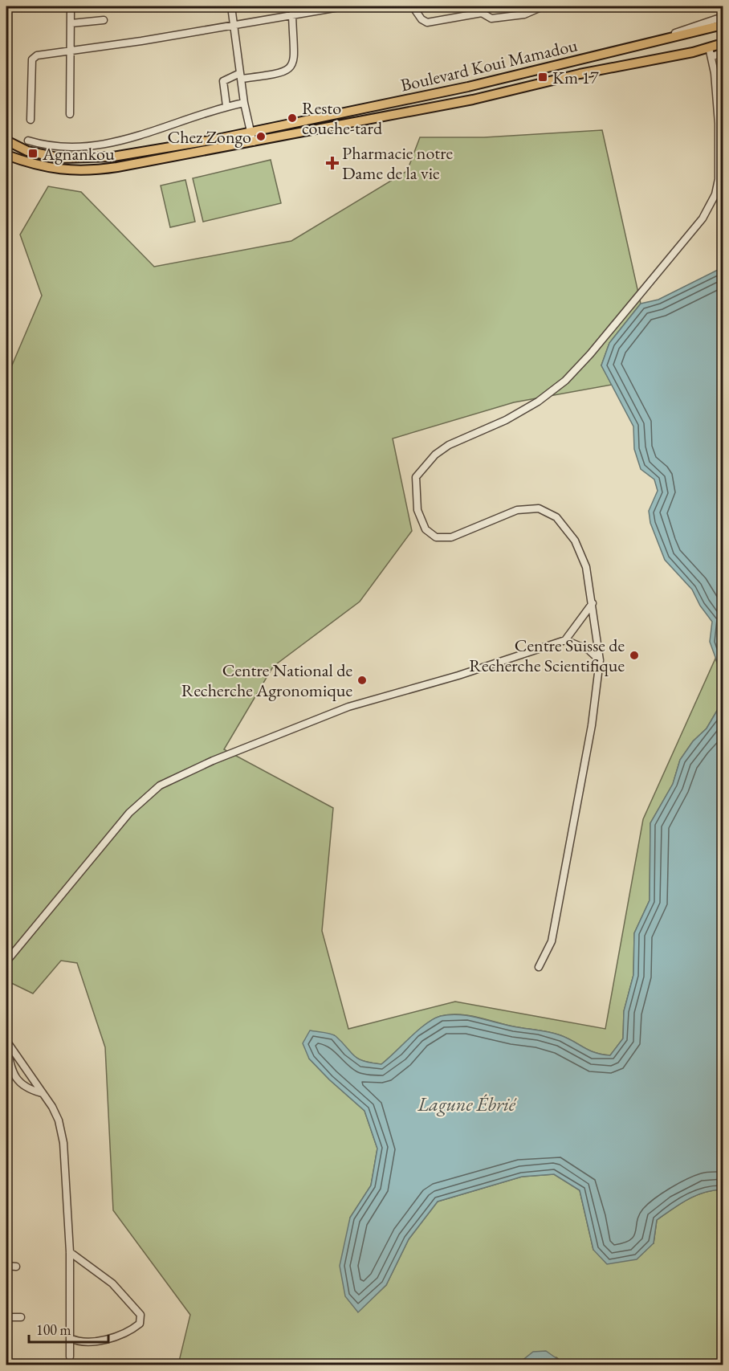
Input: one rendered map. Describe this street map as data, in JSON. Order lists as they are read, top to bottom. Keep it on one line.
{"streets":{"main road":["Boulevard Koui Mamadou"]},"water":["Lagune Ébrié"],"places":{"transit":["Km 17","Agnankou"],"other":["Resto couche-tard","Chez Zongo","Centre Suisse de Recherche Scientifique","Centre National de Recherche Agronomique"],"health":["Pharmacie notre Dame de la vie"]},"scale_bar":"100 m"}
